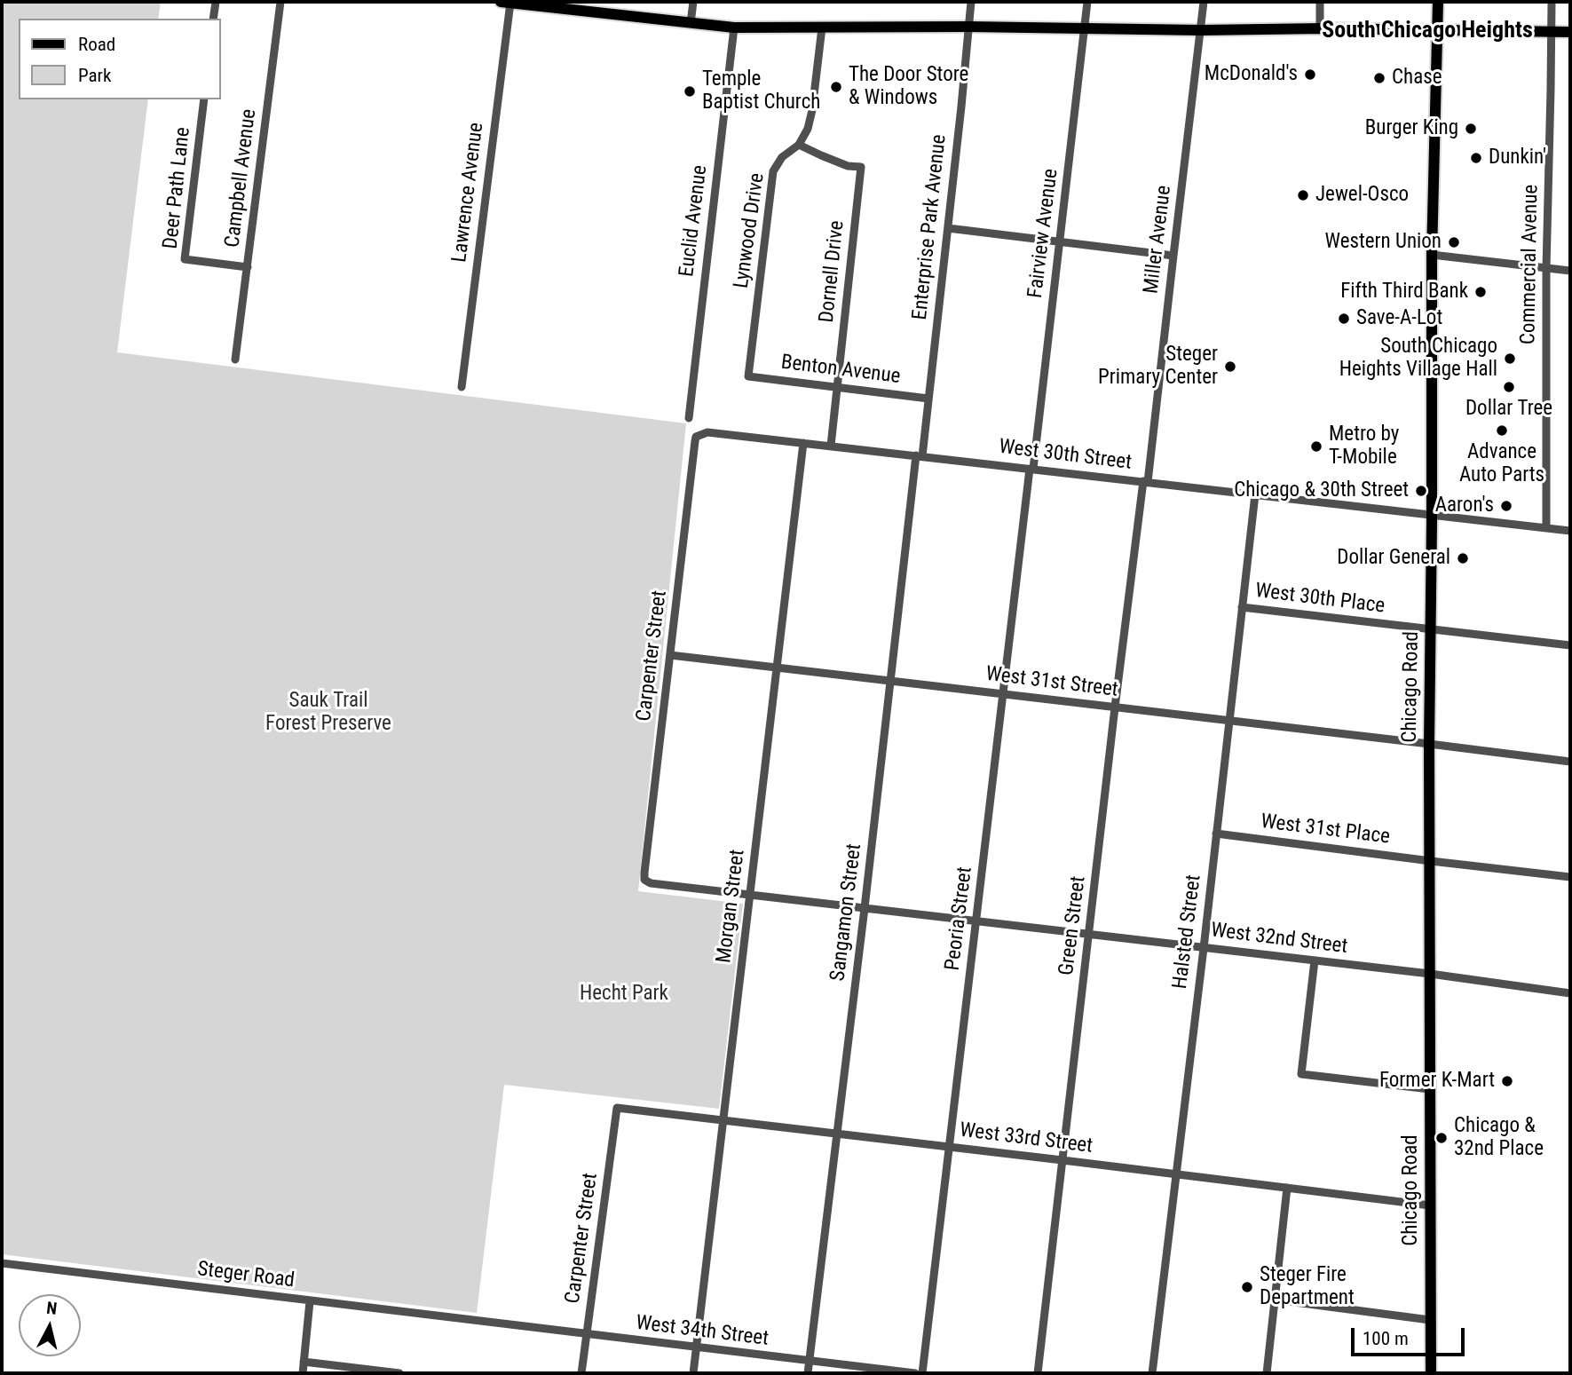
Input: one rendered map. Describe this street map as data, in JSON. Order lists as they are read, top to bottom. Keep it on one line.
{"streets":{"main road":["Chicago Road"],"street":["Campbell Avenue","Deer Path Lane","Lawrence Avenue","Euclid Avenue","Enterprise Park Avenue","Lynwood Drive","Fairview Avenue","Miller Avenue","Commercial Avenue","Dornell Drive","Benton Avenue","West 30th Street","West 30th Place","Carpenter Street","West 31st Street","West 31st Place","Morgan Street","Sangamon Street","Peoria Street","Green Street","Halsted Street","West 32nd Street","West 33rd Street","Steger Road","West 34th Street"]},"crossings":[["Campbell Avenue","Deer Path Lane"],["Enterprise Park Avenue","Benton Avenue"],["Enterprise Park Avenue","West 30th Street"],["Enterprise Park Avenue","Sangamon Street"],["Lynwood Drive","Dornell Drive"],["Lynwood Drive","Benton Avenue"],["Fairview Avenue","West 30th Street"],["Fairview Avenue","Peoria Street"],["Miller Avenue","West 30th Street"],["Miller Avenue","Green Street"],["Commercial Avenue","West 30th Street"],["Dornell Drive","Benton Avenue"],["Dornell Drive","West 30th Street"],["West 30th Street","Carpenter Street"],["West 30th Street","Chicago Road"],["West 30th Street","Morgan Street"],["West 30th Street","Sangamon Street"],["West 30th Street","Peoria Street"],["West 30th Street","Green Street"],["West 30th Street","Halsted Street"],["West 30th Place","Chicago Road"],["West 30th Place","Halsted Street"],["Carpenter Street","West 31st Street"],["Carpenter Street","West 32nd Street"],["Carpenter Street","West 33rd Street"],["Carpenter Street","West 34th Street"],["West 31st Street","Chicago Road"],["West 31st Street","Morgan Street"],["West 31st Street","Sangamon Street"],["West 31st Street","Peoria Street"],["West 31st Street","Green Street"],["West 31st Street","Halsted Street"],["Chicago Road","West 31st Place"],["Chicago Road","West 32nd Street"],["Chicago Road","West 33rd Street"],["West 31st Place","Halsted Street"],["Morgan Street","West 32nd Street"],["Morgan Street","West 33rd Street"],["Morgan Street","West 34th Street"],["Sangamon Street","West 32nd Street"],["Sangamon Street","West 33rd Street"],["Sangamon Street","West 34th Street"],["Peoria Street","West 32nd Street"],["Peoria Street","West 33rd Street"],["Green Street","West 32nd Street"],["Green Street","West 33rd Street"],["Halsted Street","West 32nd Street"],["Halsted Street","West 33rd Street"],["Steger Road","West 34th Street"]],"districts":["South Chicago Heights"],"parks":["Sauk Trail Forest Preserve","Hecht Park"],"places":["McDonald's","Chase","The Door Store & Windows","Temple Baptist Church","Burger King","Dunkin'","Jewel-Osco","Western Union","Fifth Third Bank","Save-A-Lot","South Chicago Heights Village Hall","Steger Primary Center","Dollar Tree","Advance Auto Parts","Metro by T-Mobile","Chicago & 30th Street","Aaron's","Dollar General","Former K-Mart","Chicago & 32nd Place","Steger Fire Department"],"legend":["Road","Park"],"scale_bar":"100 m","north":"top"}
